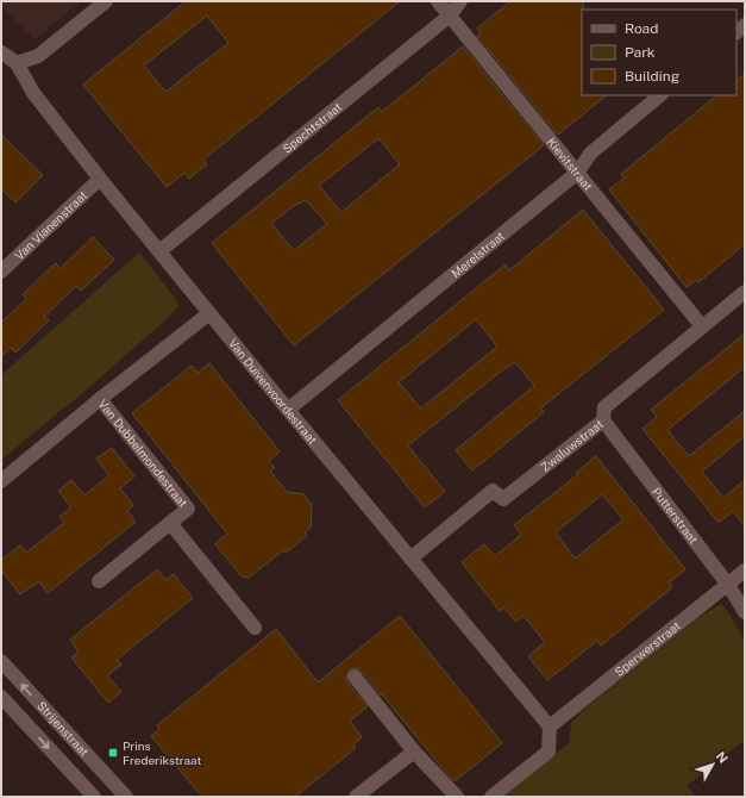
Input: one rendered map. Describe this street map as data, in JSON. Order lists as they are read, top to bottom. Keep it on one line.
{"streets":{"street":["Spechtstraat","Kievitstraat","Van Vianenstraat","Merelstraat","Van Duivenvoordestraat","Zwaluwstraat","Van Dubbelmondestraat","Putterstraat","Sperwerstraat","Strijenstraat"]},"crossings":[["Spechtstraat","Kievitstraat"],["Spechtstraat","Van Duivenvoordestraat"],["Kievitstraat","Merelstraat"],["Kievitstraat","Zwaluwstraat"],["Van Vianenstraat","Van Duivenvoordestraat"],["Merelstraat","Van Duivenvoordestraat"],["Van Duivenvoordestraat","Zwaluwstraat"],["Van Duivenvoordestraat","Van Dubbelmondestraat"],["Van Duivenvoordestraat","Sperwerstraat"],["Zwaluwstraat","Putterstraat"],["Putterstraat","Sperwerstraat"]],"places":{"transit":["Prins Frederikstraat"]},"legend":["Road","Park","Building"],"north":"top right"}
